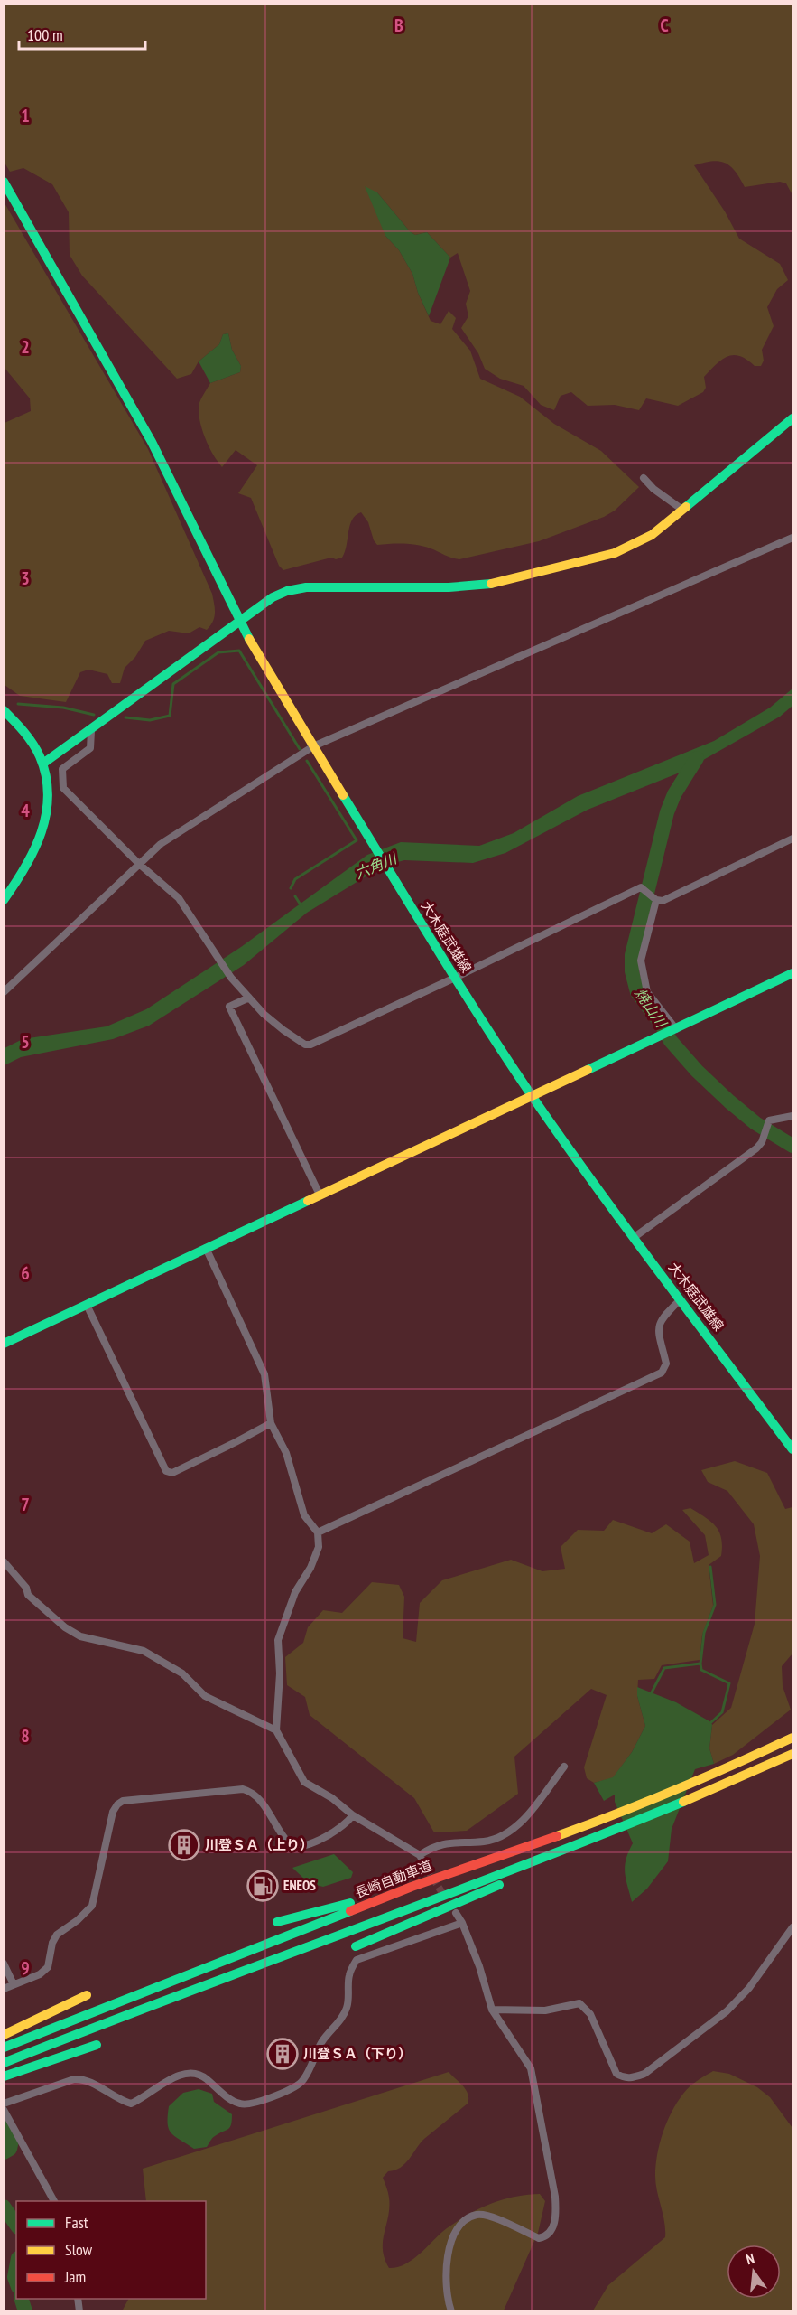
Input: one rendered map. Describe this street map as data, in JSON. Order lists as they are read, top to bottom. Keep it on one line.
{"streets":{"main road":["大木庭武雄線","長崎自動車道"]},"water":["六角川","焼山川"],"places":{"building":["川登ＳＡ（上り）","川登ＳＡ（下り）"],"fuel station":["ENEOS"]},"legend":["Fast","Slow","Jam"],"scale_bar":"100 m","north":"top","grid":{"columns":["B","C"],"rows":["1","2","3","4","5","6","7","8","9"]}}
